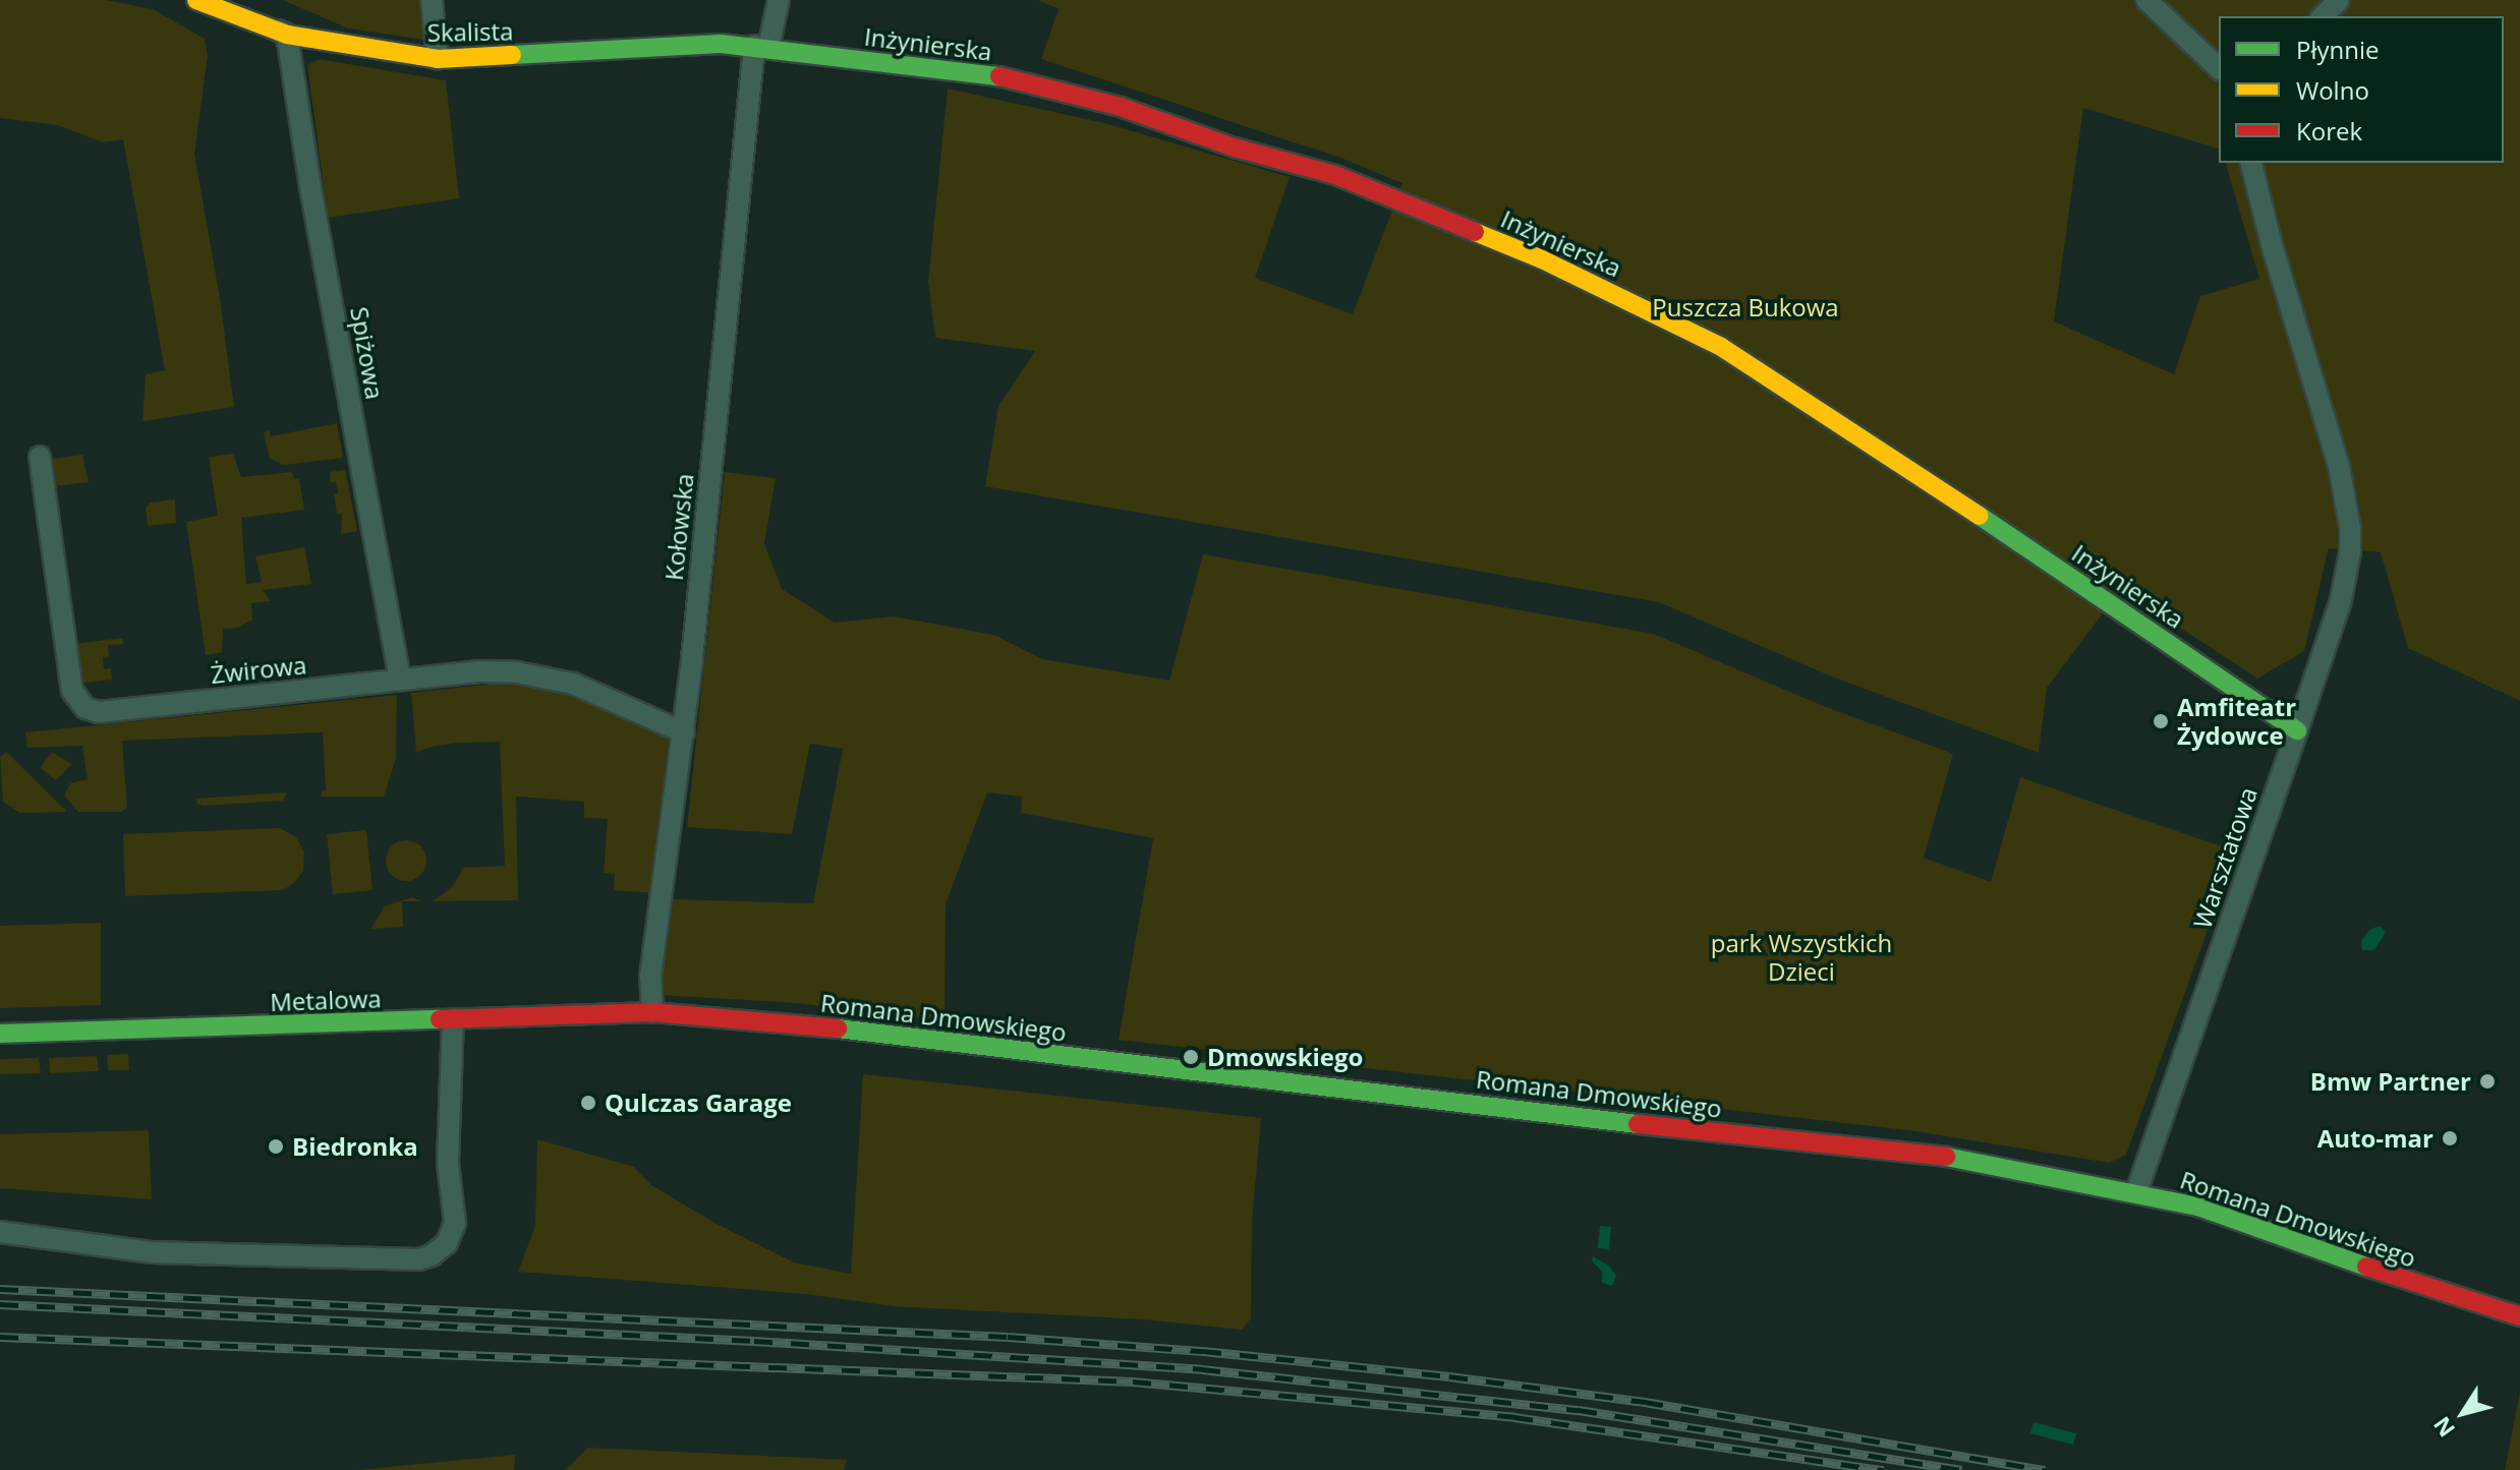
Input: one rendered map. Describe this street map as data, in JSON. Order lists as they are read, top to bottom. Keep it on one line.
{"streets":{"main road":["Skalista","Inżynierska","Metalowa","Romana Dmowskiego"],"street":["Spiżowa","Kołowska","Żwirowa","Warsztatowa"]},"crossings":[["Skalista","Inżynierska"],["Skalista","Spiżowa"],["Skalista","Kołowska"],["Inżynierska","Kołowska"],["Inżynierska","Warsztatowa"],["Spiżowa","Żwirowa"],["Kołowska","Żwirowa"],["Kołowska","Metalowa"],["Kołowska","Romana Dmowskiego"],["Warsztatowa","Romana Dmowskiego"],["Metalowa","Romana Dmowskiego"]],"parks":["Puszcza Bukowa","park Wszystkich Dzieci"],"places":["Amfiteatr Żydowce","Dmowskiego","Bmw Partner","Qulczas Garage","Auto-mar","Biedronka"],"legend":["Płynnie","Wolno","Korek"],"north":"bottom left"}
